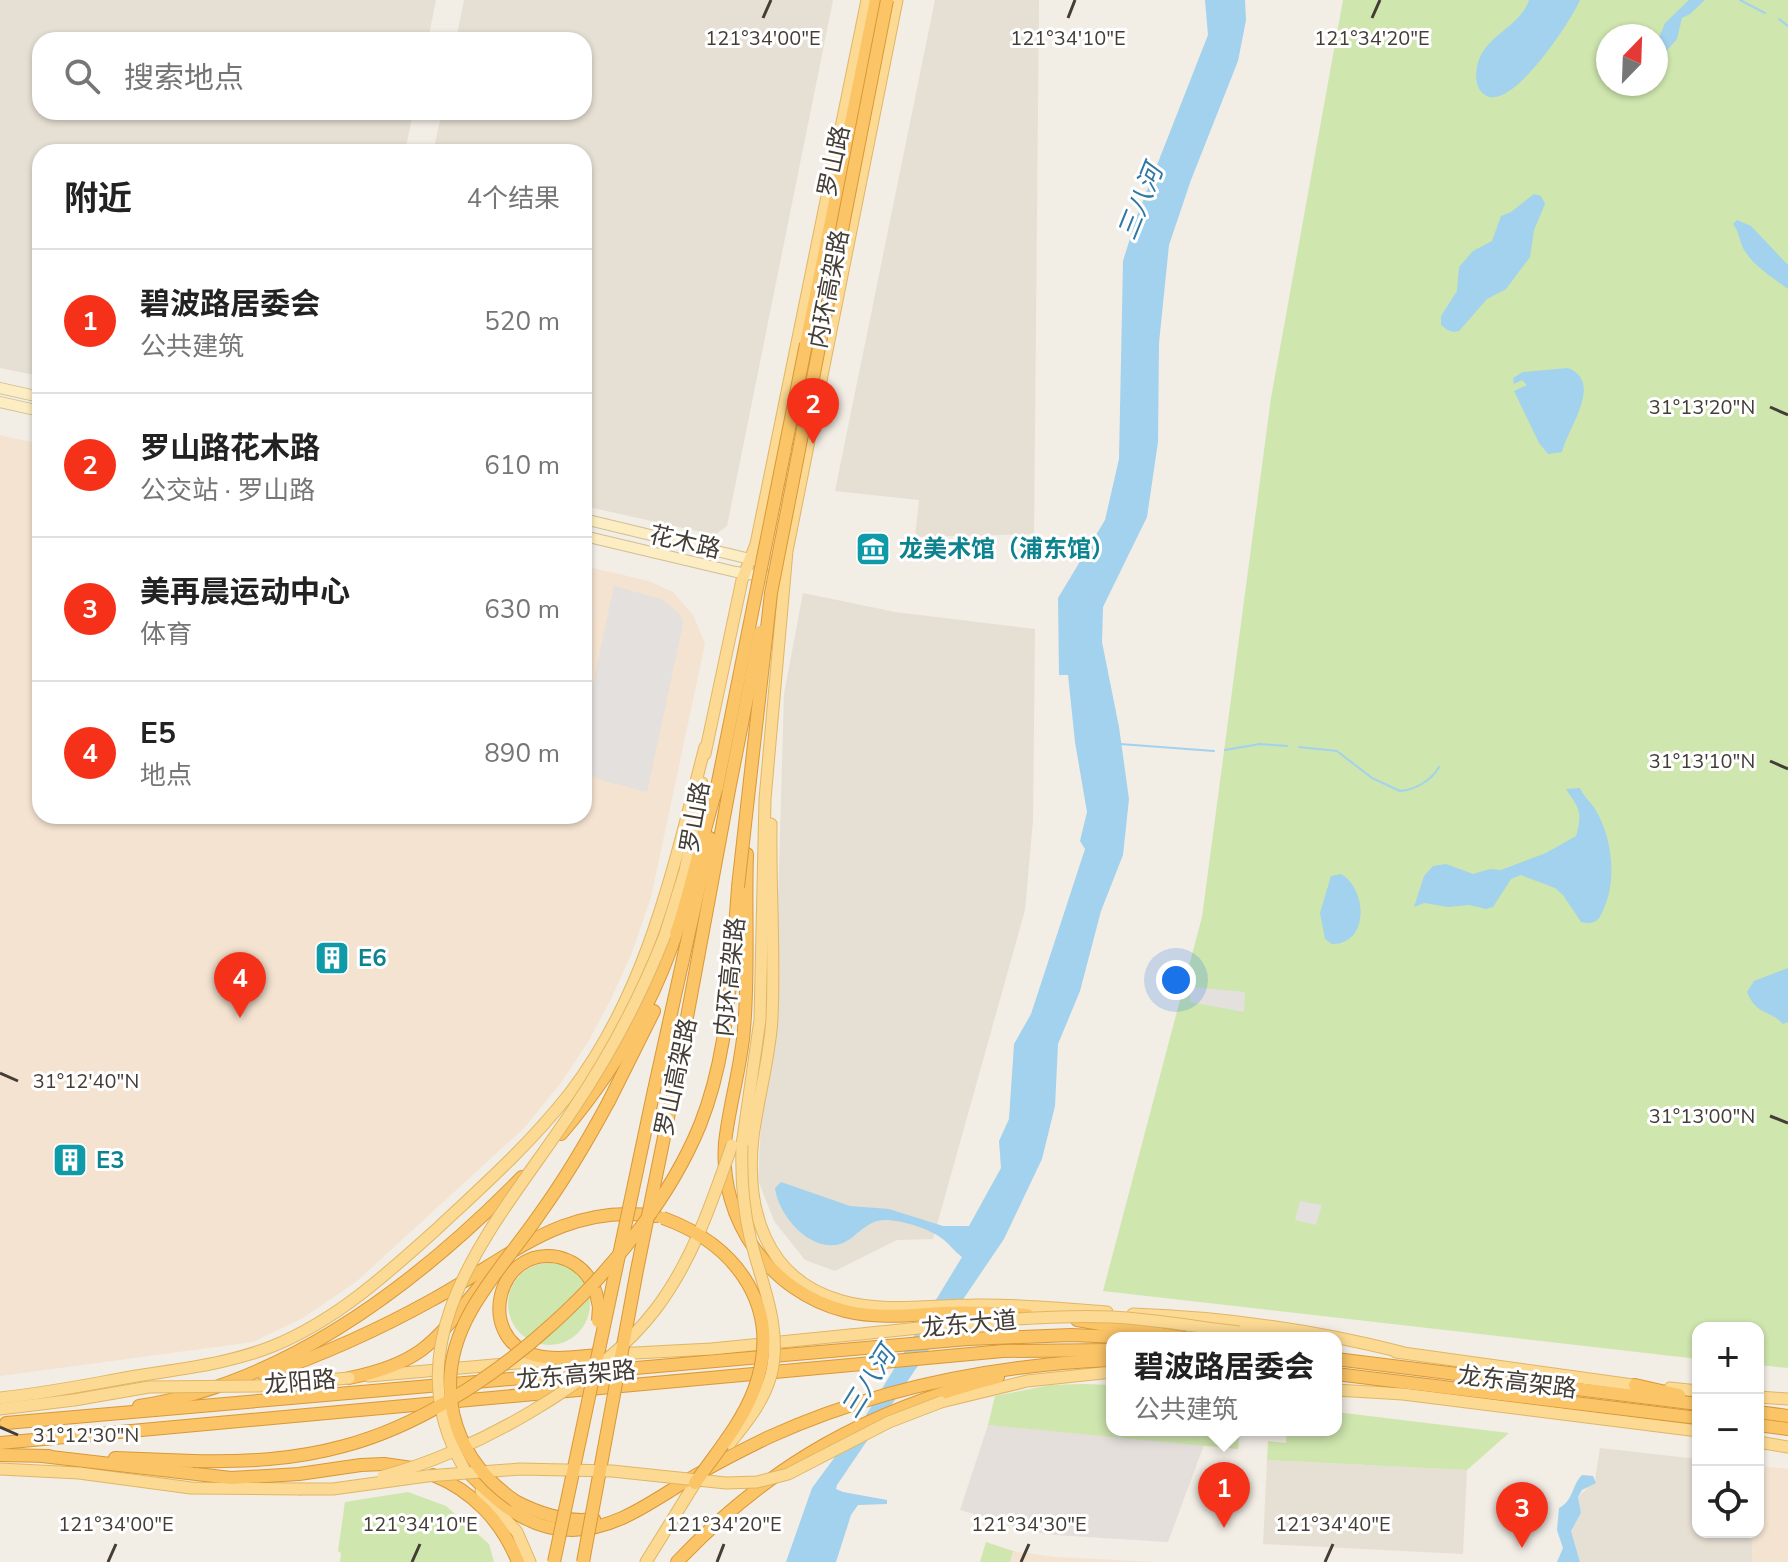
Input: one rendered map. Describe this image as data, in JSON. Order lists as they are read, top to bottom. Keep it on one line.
{"streets":{"highway":["内环高架路","罗山高架路","龙东高架路"],"main road":["罗山路","花木路","龙东大道","龙阳路"]},"crossings":[["罗山路","花木路"],["内环高架路","罗山高架路"],["内环高架路","龙东高架路"],["龙东大道","龙阳路"]],"water":["三八河"],"places":{"museum":["龙美术馆（浦东馆）"],"building":["E6","E3"]},"north":"top right","page":{"search":"搜索地点","heading":["附近","4个结果"],"list":[{"mark":"1","name":"碧波路居委会","note":"公共建筑","value":"520 m"},{"mark":"2","name":"罗山路花木路","note":"公交站 · 罗山路","value":"610 m"},{"mark":"3","name":"美再晨运动中心","note":"体育","value":"630 m"},{"mark":"4","name":"E5","note":"地点","value":"890 m"}],"pins":["2","4","1","3"],"map_buttons":["+","−"],"popup":["碧波路居委会","公共建筑"]},"coordinates":["121°34'00\"E","121°34'10\"E","121°34'20\"E","31°13'20\"N","31°13'10\"N","31°12'40\"N","31°13'00\"N","31°12'30\"N","121°34'30\"E","121°34'40\"E"]}
